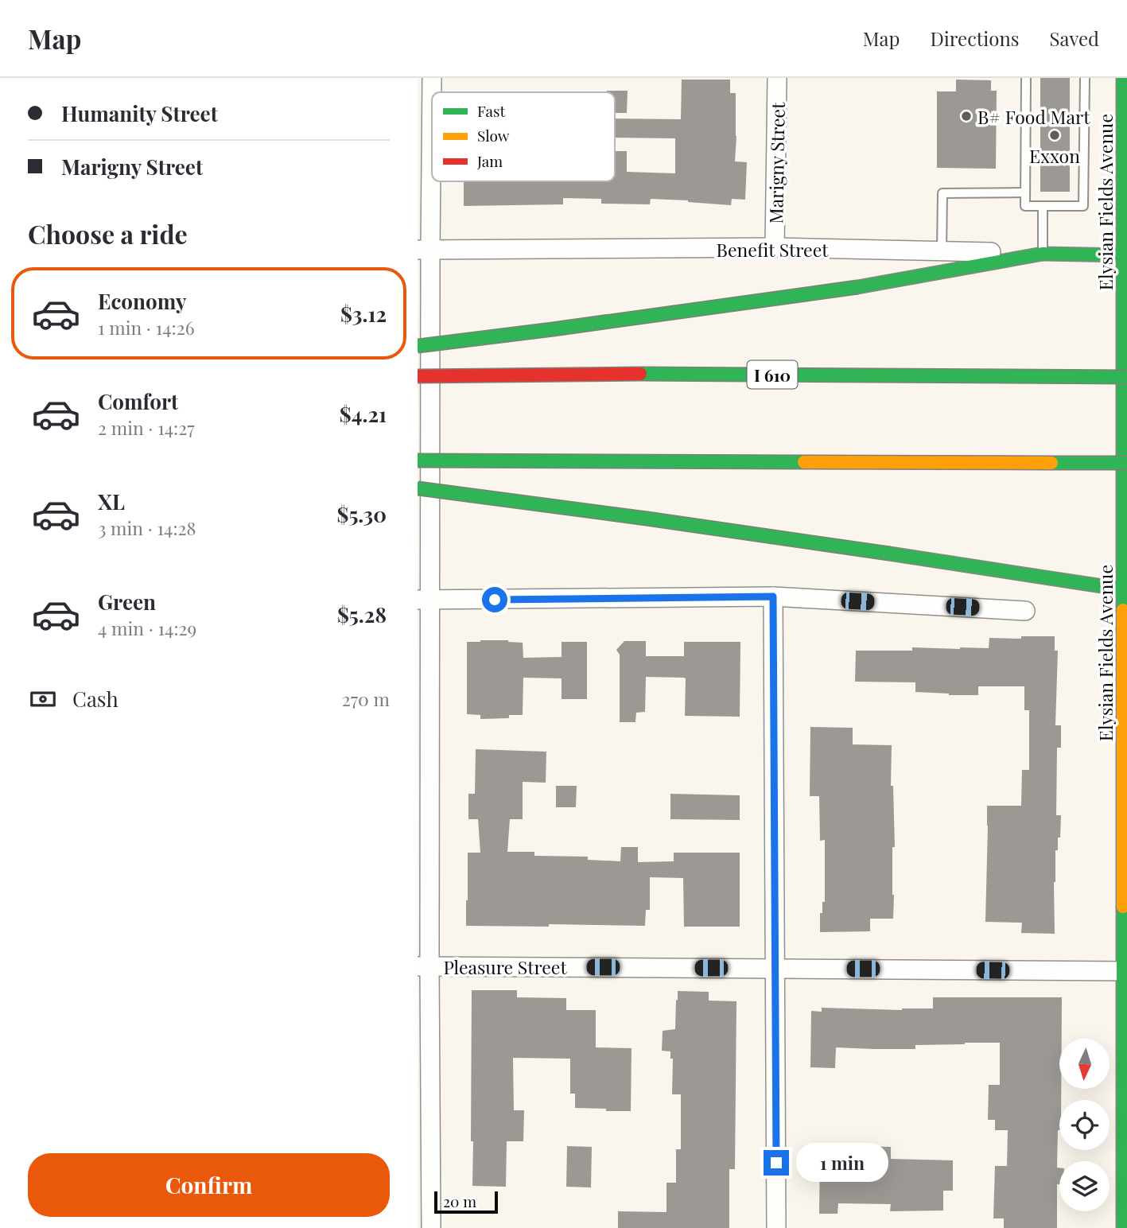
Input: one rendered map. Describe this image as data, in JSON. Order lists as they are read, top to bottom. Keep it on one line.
{"streets":{"main road":["Elysian Fields Avenue","Benefit Street","I 610"],"street":["Marigny Street","Pleasure Street"]},"crossings":[["Marigny Street","Benefit Street"],["Elysian Fields Avenue","Benefit Street"],["Elysian Fields Avenue","Pleasure Street"]],"places":["B# Food Mart","Exxon"],"legend":["Fast","Slow","Jam"],"scale_bar":"20 m","north":"bottom","page":{"header":"Map","nav":["Map","Directions","Saved"],"banner":["Humanity Street","Marigny Street"],"heading":"Choose a ride","list":[{"name":"Economy","note":"1 min · 14:26","value":"$3.12"},{"name":"Comfort","note":"2 min · 14:27","value":"$4.21"},{"name":"XL","note":"3 min · 14:28","value":"$5.30"},{"name":"Green","note":"4 min · 14:29","value":"$5.28"}],"pay":["Cash","270 m"],"buttons":"Confirm","bubble":"1 min","scale":"20 m"}}
